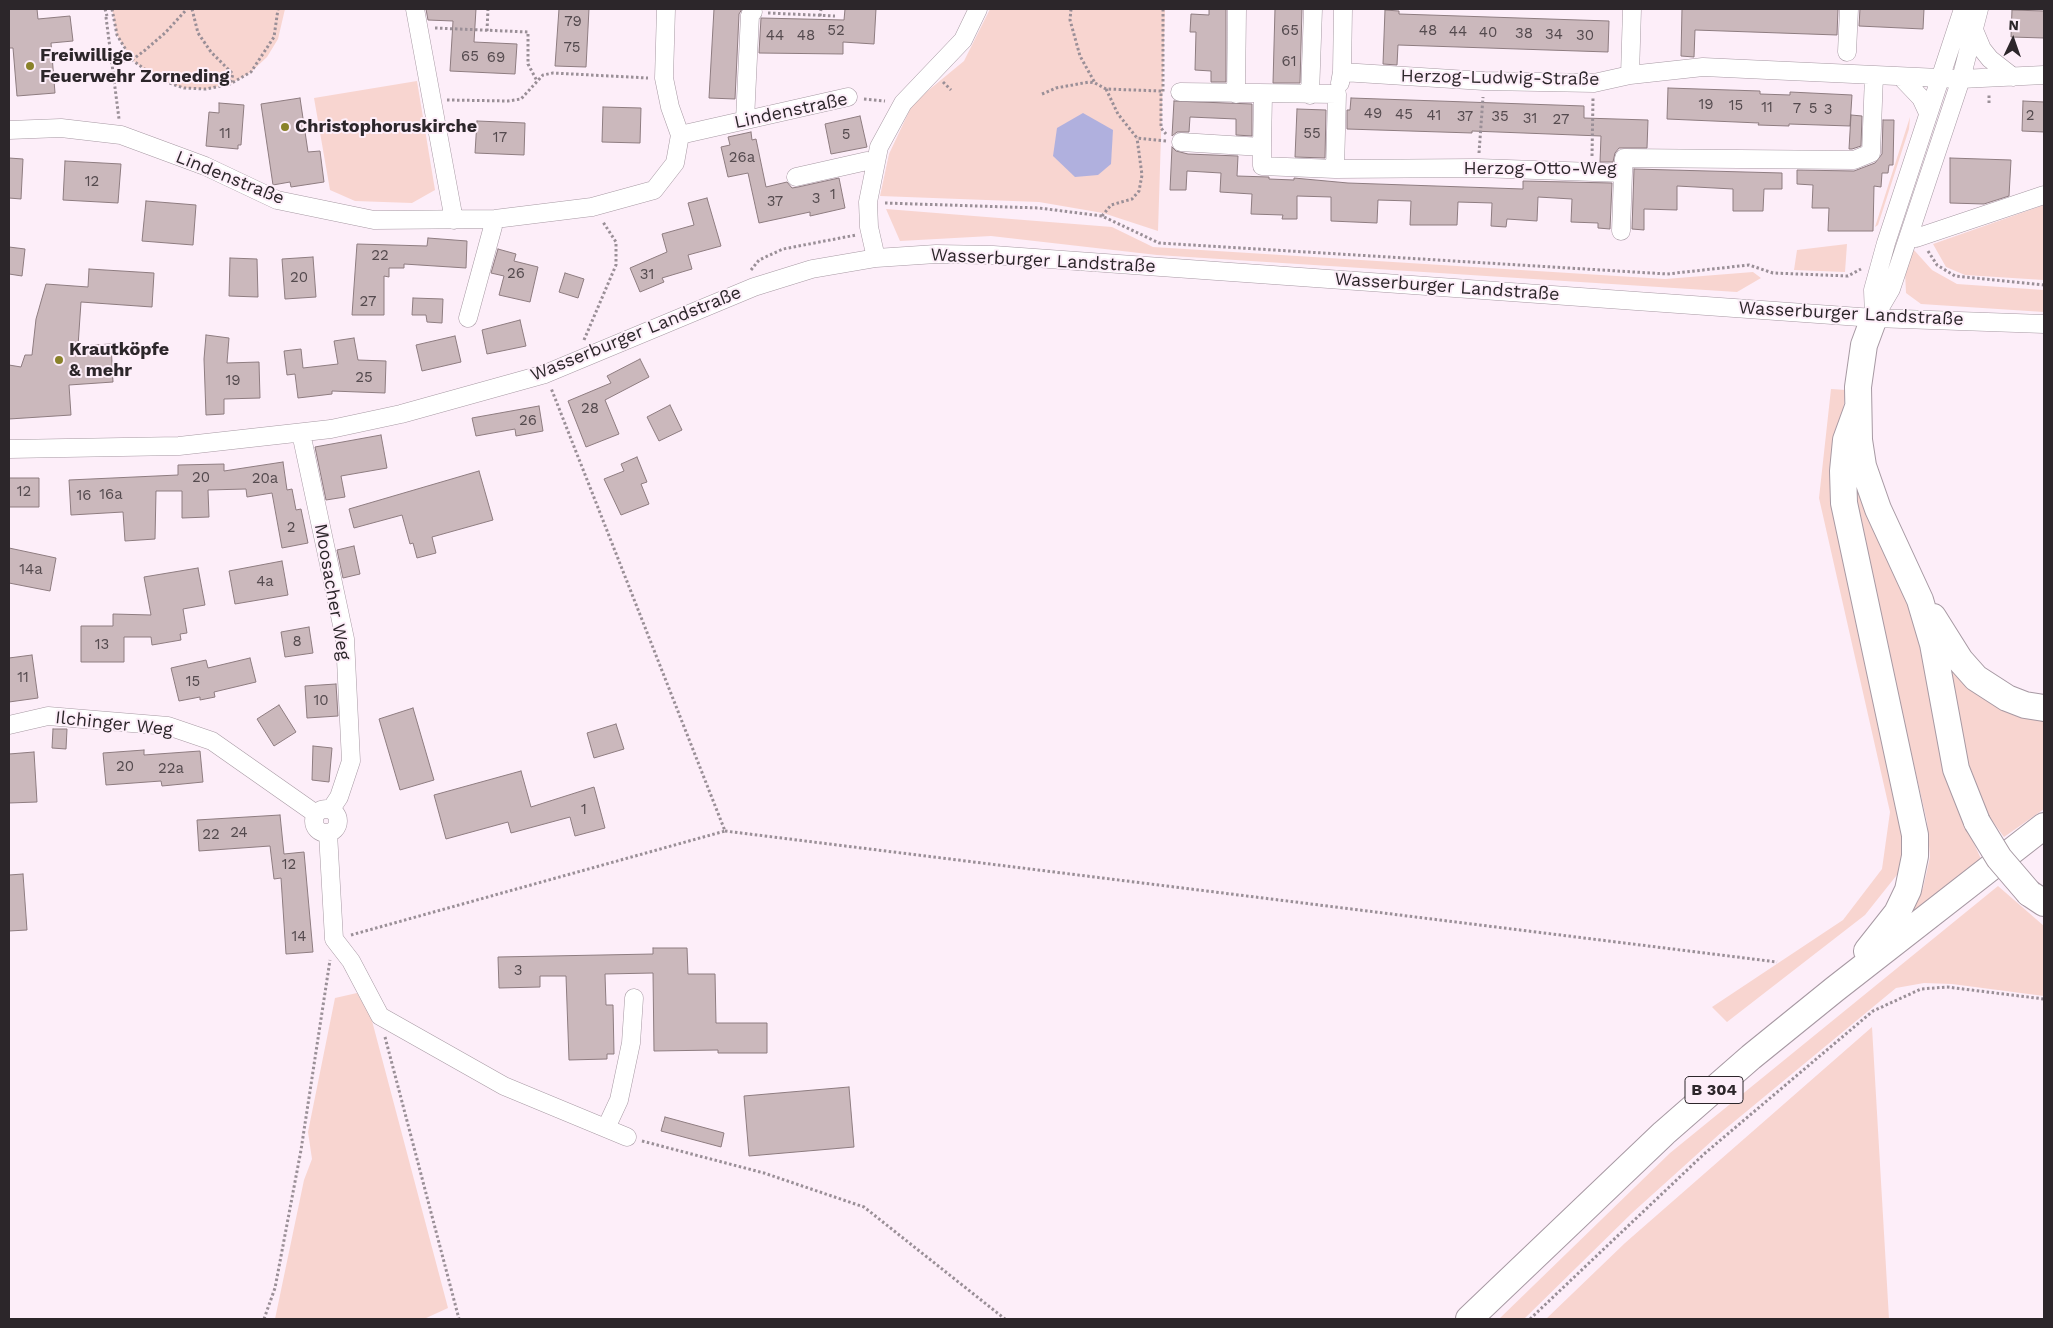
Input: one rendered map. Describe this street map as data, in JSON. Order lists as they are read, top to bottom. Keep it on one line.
{"streets":{"highway":["B 304"],"street":["Herzog-Ludwig-Straße","Lindenstraße","Herzog-Otto-Weg","Wasserburger Landstraße","Moosacher Weg","Ilchinger Weg"]},"crossings":[["Herzog-Ludwig-Straße","Herzog-Otto-Weg"],["Wasserburger Landstraße","Moosacher Weg"],["Moosacher Weg","Ilchinger Weg"]],"places":["Freiwillige Feuerwehr Zorneding","Christophoruskirche","Krautköpfe & mehr"],"house_numbers":["79","52","65","48","44","40","38","34","44","48","30","75","65","69","61","19","15","11","7","5","3","49","45","41","2","37","35","31","27","11","55","5","17","26a","12","1","3","37","22","26","31","20","27","25","19","28","26","20","20a","12","16a","16","2","14a","4a","8","13","11","15","10","20","22a","1","24","22","12","14","3"],"north":"top"}
